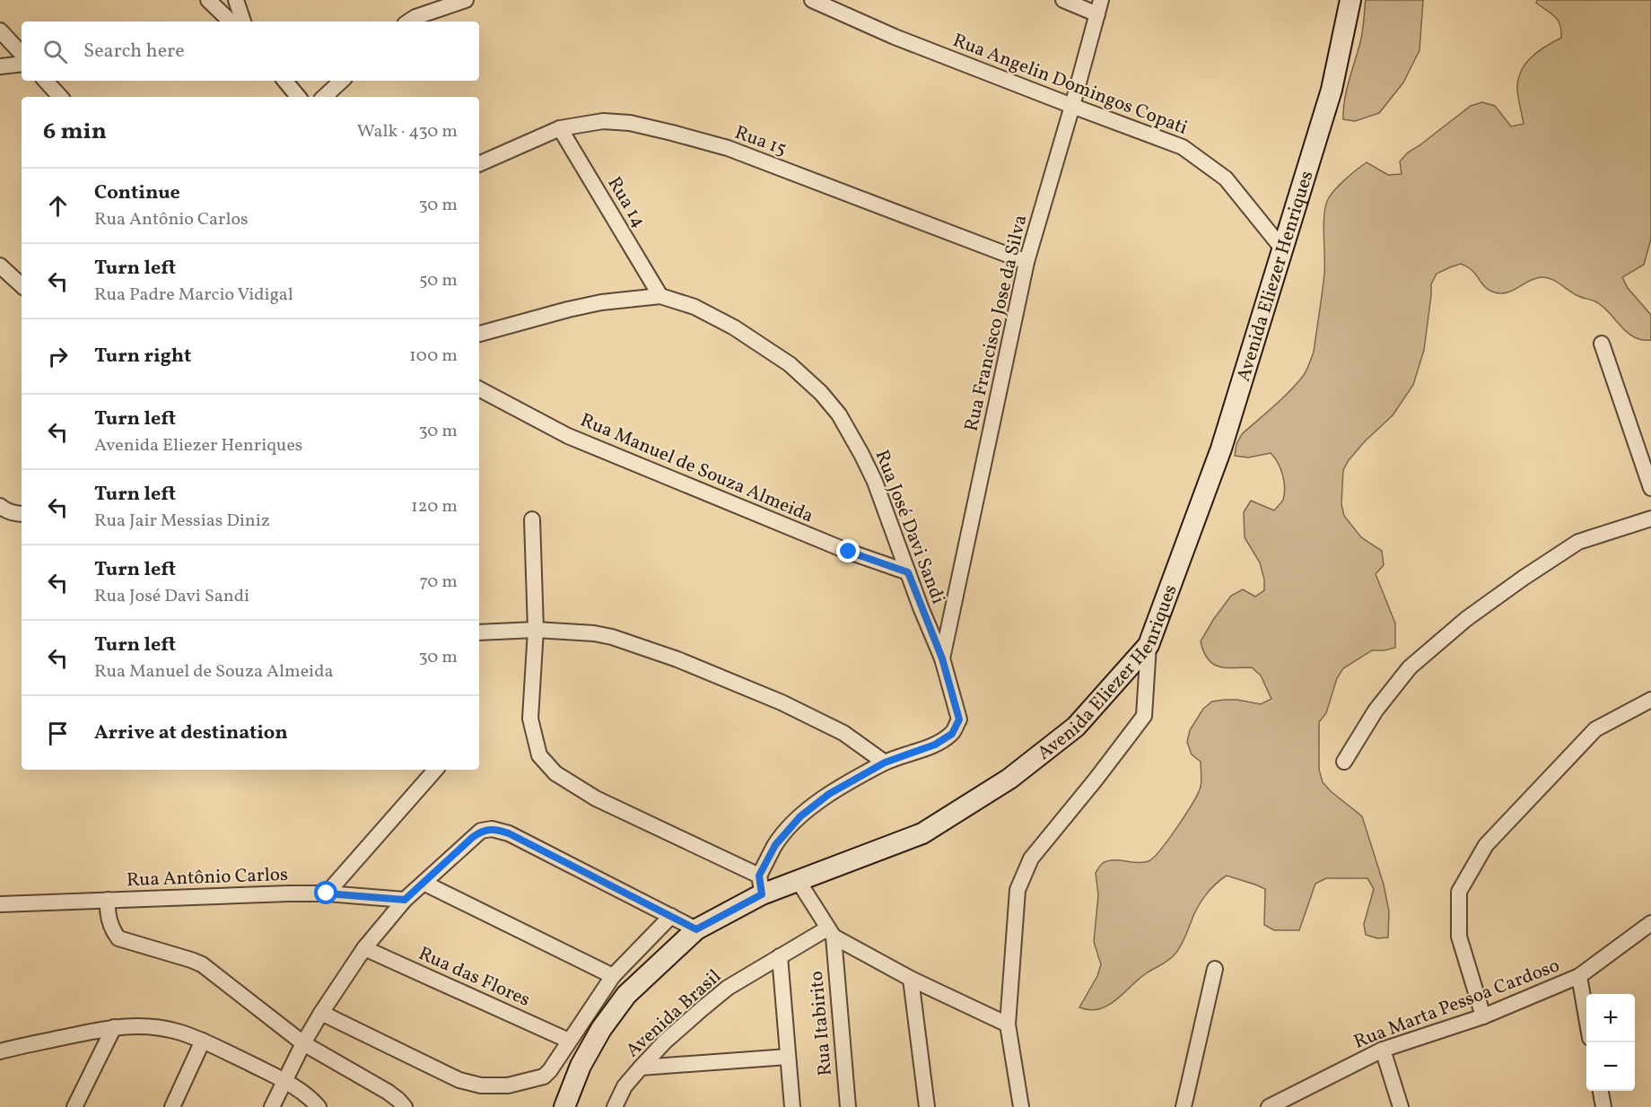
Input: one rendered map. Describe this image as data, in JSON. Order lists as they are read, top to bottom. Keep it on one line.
{"streets":{"street":["Rua Angelin Domingos Copati","Rua 15","Rua 14","Avenida Eliezer Henriques","Rua Francisco Jose da Silva","Rua Manuel de Souza Almeida","Rua José Davi Sandi","Rua Antônio Carlos","Rua das Flores","Rua Marta Pessoa Cardoso","Avenida Brasil","Rua Itabirito"]},"crossings":[["Rua Angelin Domingos Copati","Avenida Eliezer Henriques"],["Rua Angelin Domingos Copati","Rua Francisco Jose da Silva"],["Rua 15","Rua 14"],["Rua 15","Rua Francisco Jose da Silva"],["Rua 14","Rua José Davi Sandi"],["Rua Francisco Jose da Silva","Rua José Davi Sandi"],["Rua Manuel de Souza Almeida","Rua José Davi Sandi"],["Avenida Brasil","Rua Itabirito"]],"page":{"search":"Search here","heading":["6 min","Walk · 430 m"],"list":[["Continue","Rua Antônio Carlos","30 m"],["Turn left","Rua Padre Marcio Vidigal","50 m"],["Turn right","100 m"],["Turn left","Avenida Eliezer Henriques","30 m"],["Turn left","Rua Jair Messias Diniz","120 m"],["Turn left","Rua José Davi Sandi","70 m"],["Turn left","Rua Manuel de Souza Almeida","30 m"],"Arrive at destination"],"map_buttons":["+","−"]}}
